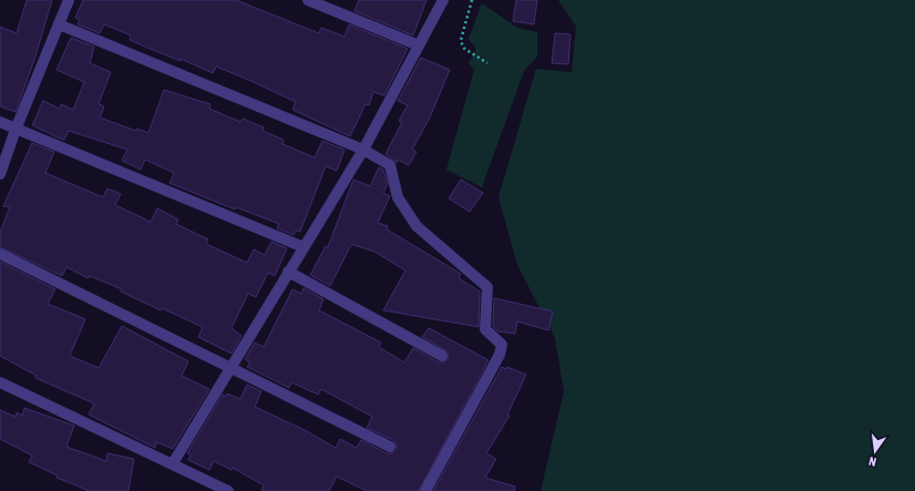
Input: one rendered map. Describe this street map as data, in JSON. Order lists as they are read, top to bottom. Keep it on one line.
{"north":"bottom"}
